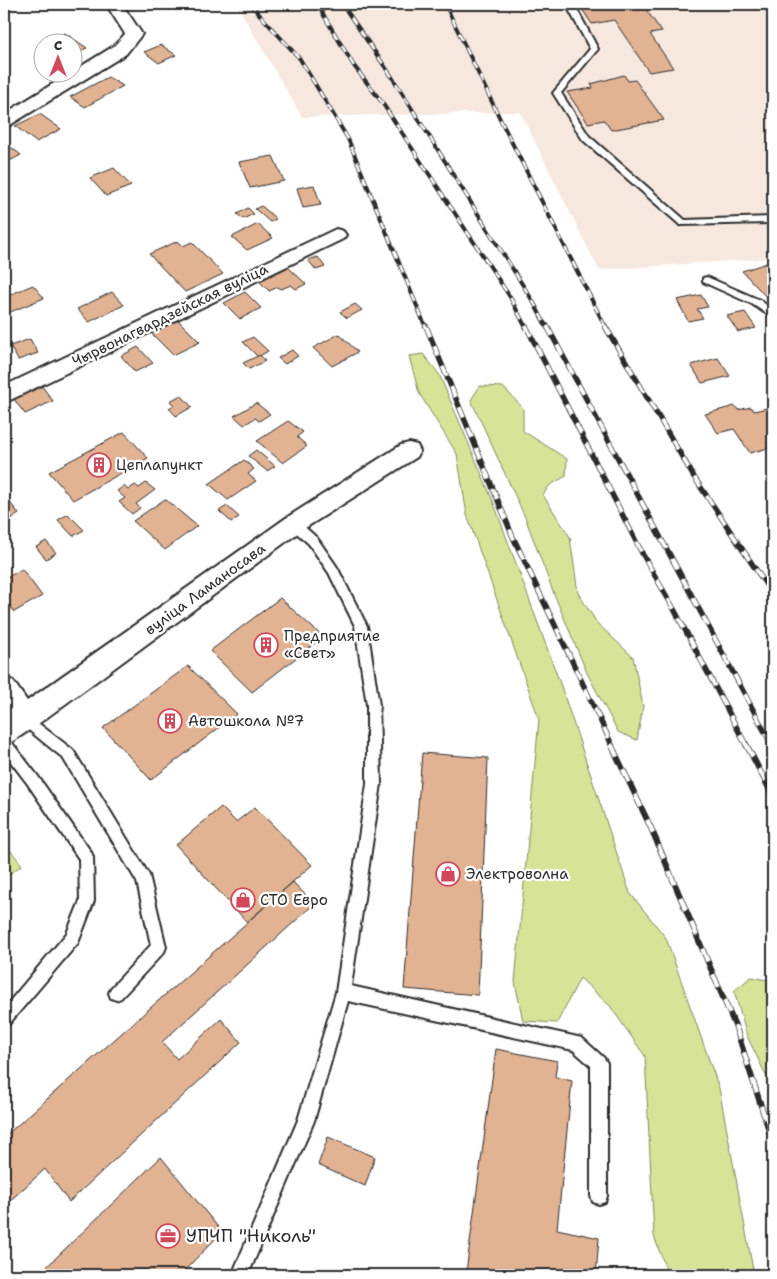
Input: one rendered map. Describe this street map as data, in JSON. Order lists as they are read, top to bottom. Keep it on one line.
{"streets":{"street":["Чырвонагвардзейская вуліца","вуліца Ламаносава"]},"places":{"building":["Цеплапункт","Предприятие «Свет»","Автошкола №7"],"shop":["Электроволна","СТО Евро"],"office":["УПЧП \"Николь\""]},"north":"top"}
